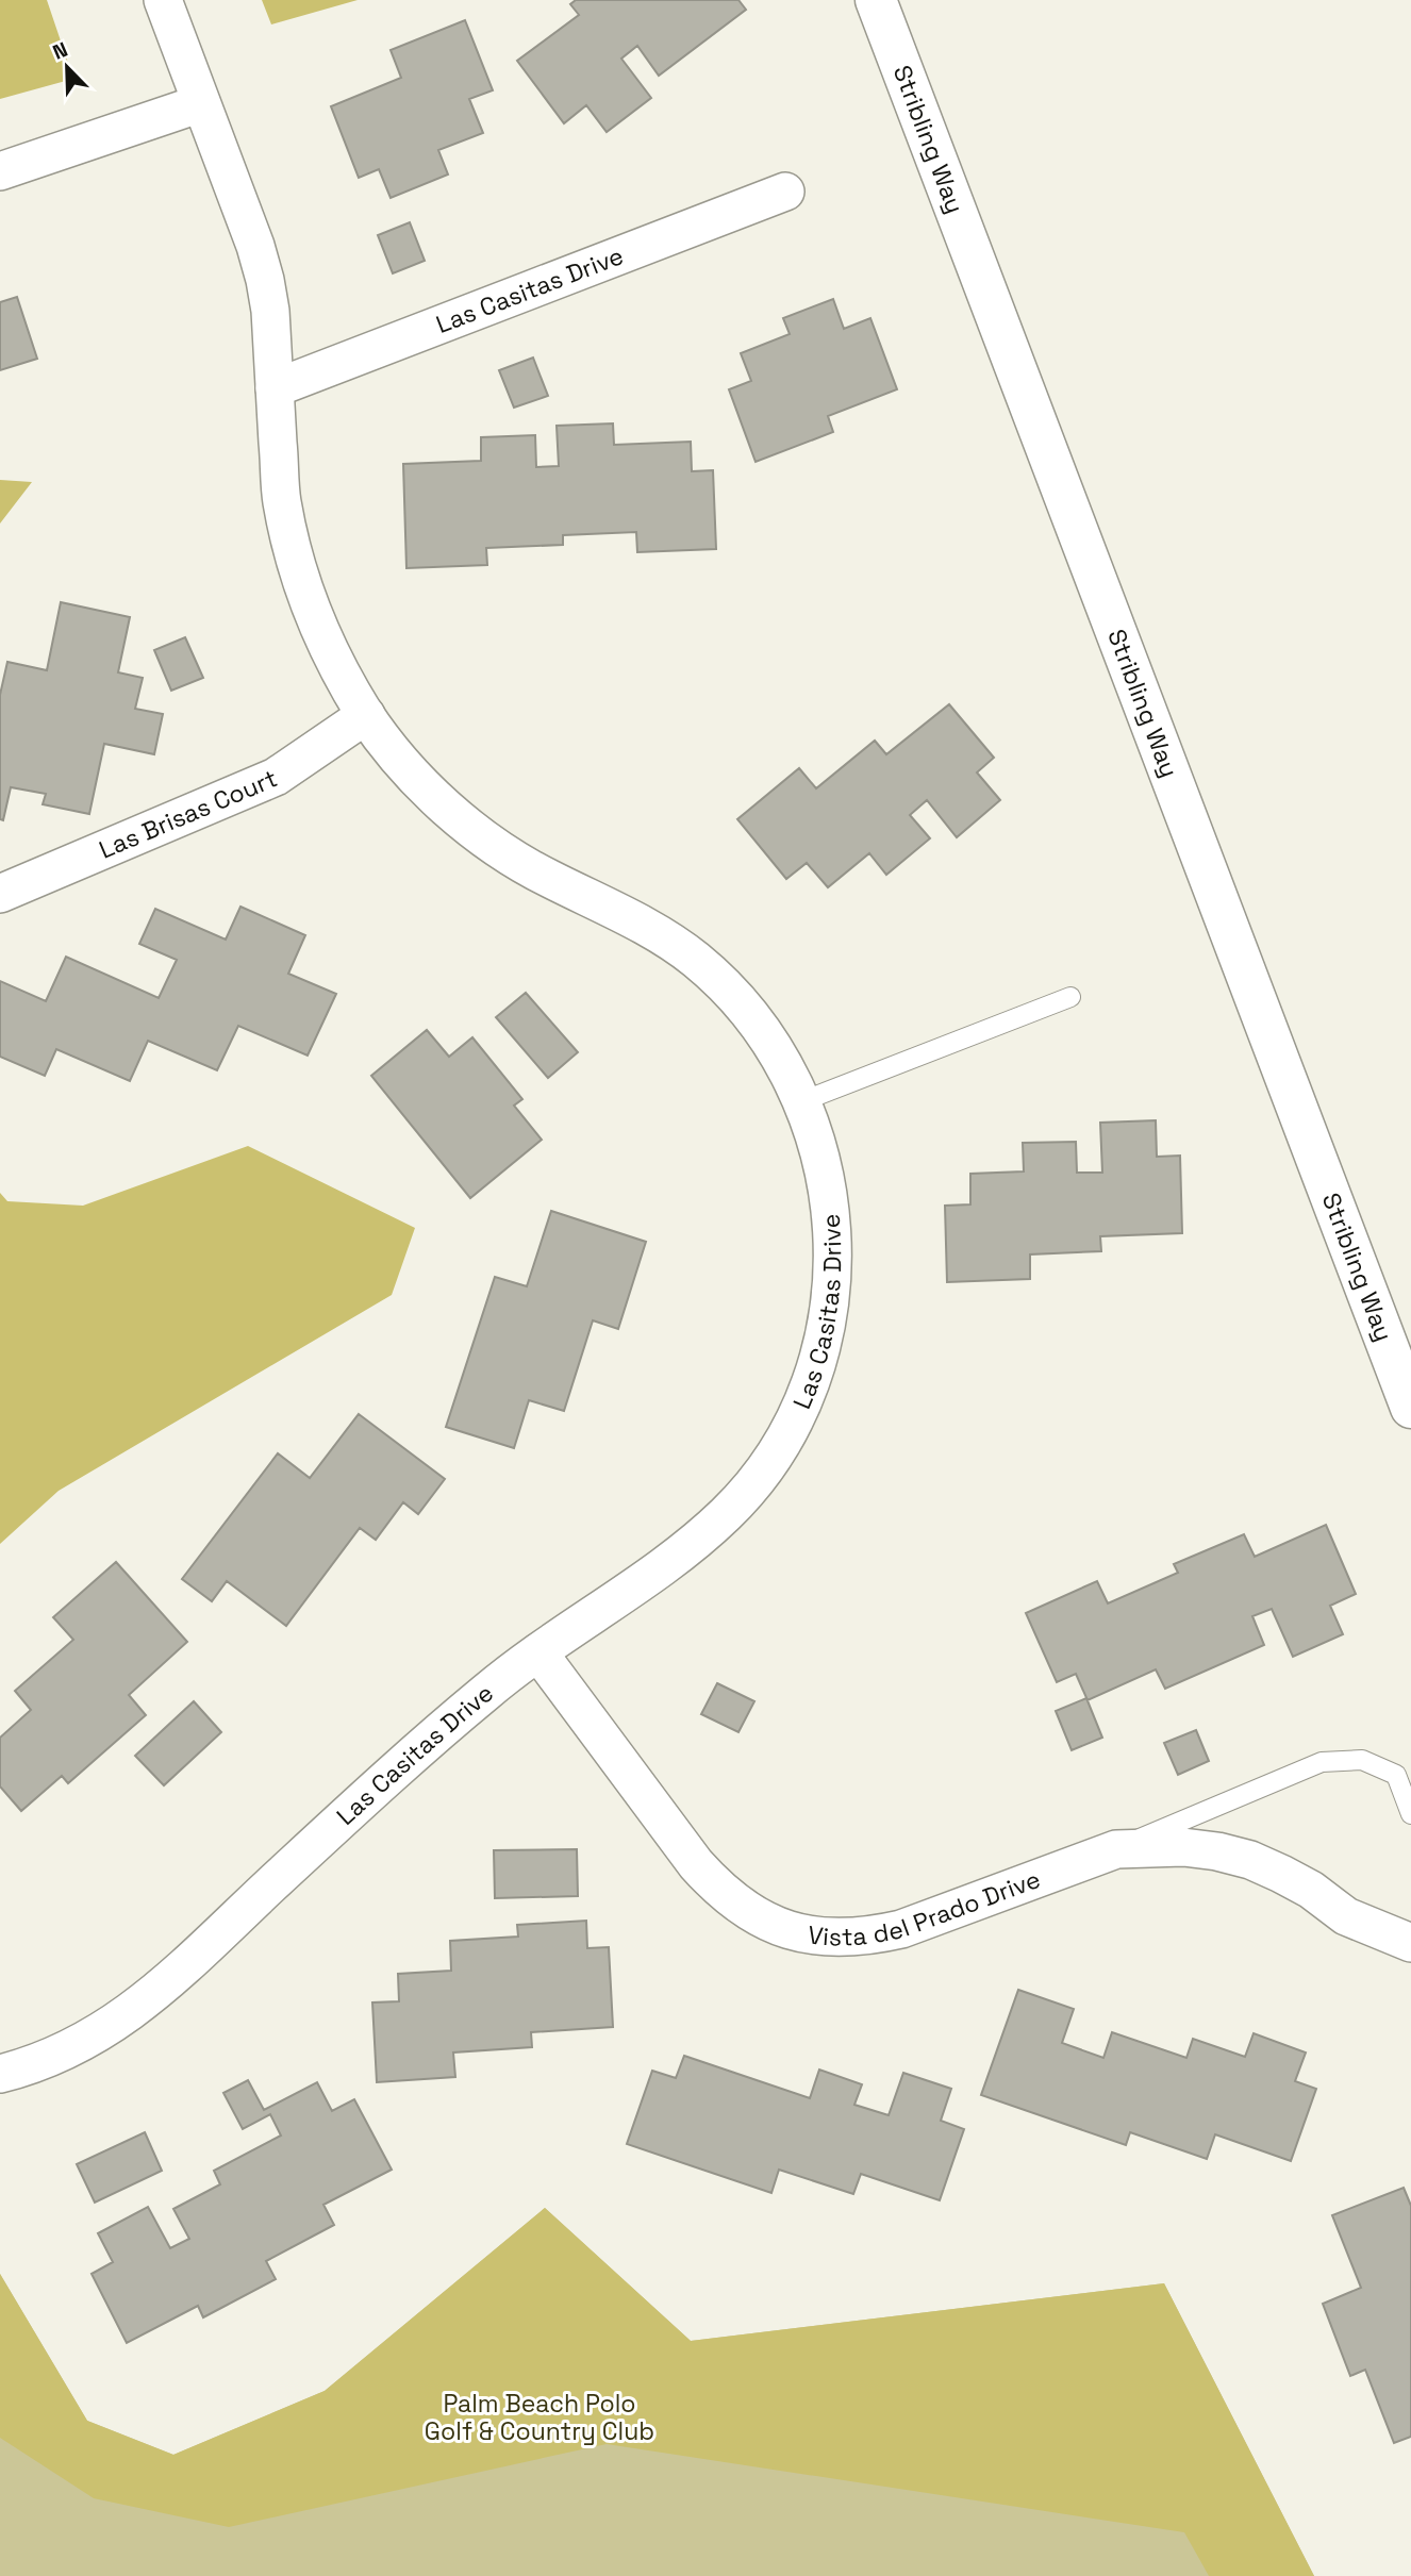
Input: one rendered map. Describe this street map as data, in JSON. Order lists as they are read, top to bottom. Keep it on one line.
{"streets":{"street":["Stribling Way","Las Casitas Drive","Las Brisas Court","Vista del Prado Drive"]},"crossings":[["Las Casitas Drive","Las Brisas Court"],["Las Casitas Drive","Vista del Prado Drive"]],"parks":["Palm Beach Polo Golf & Country Club"],"north":"top left"}
